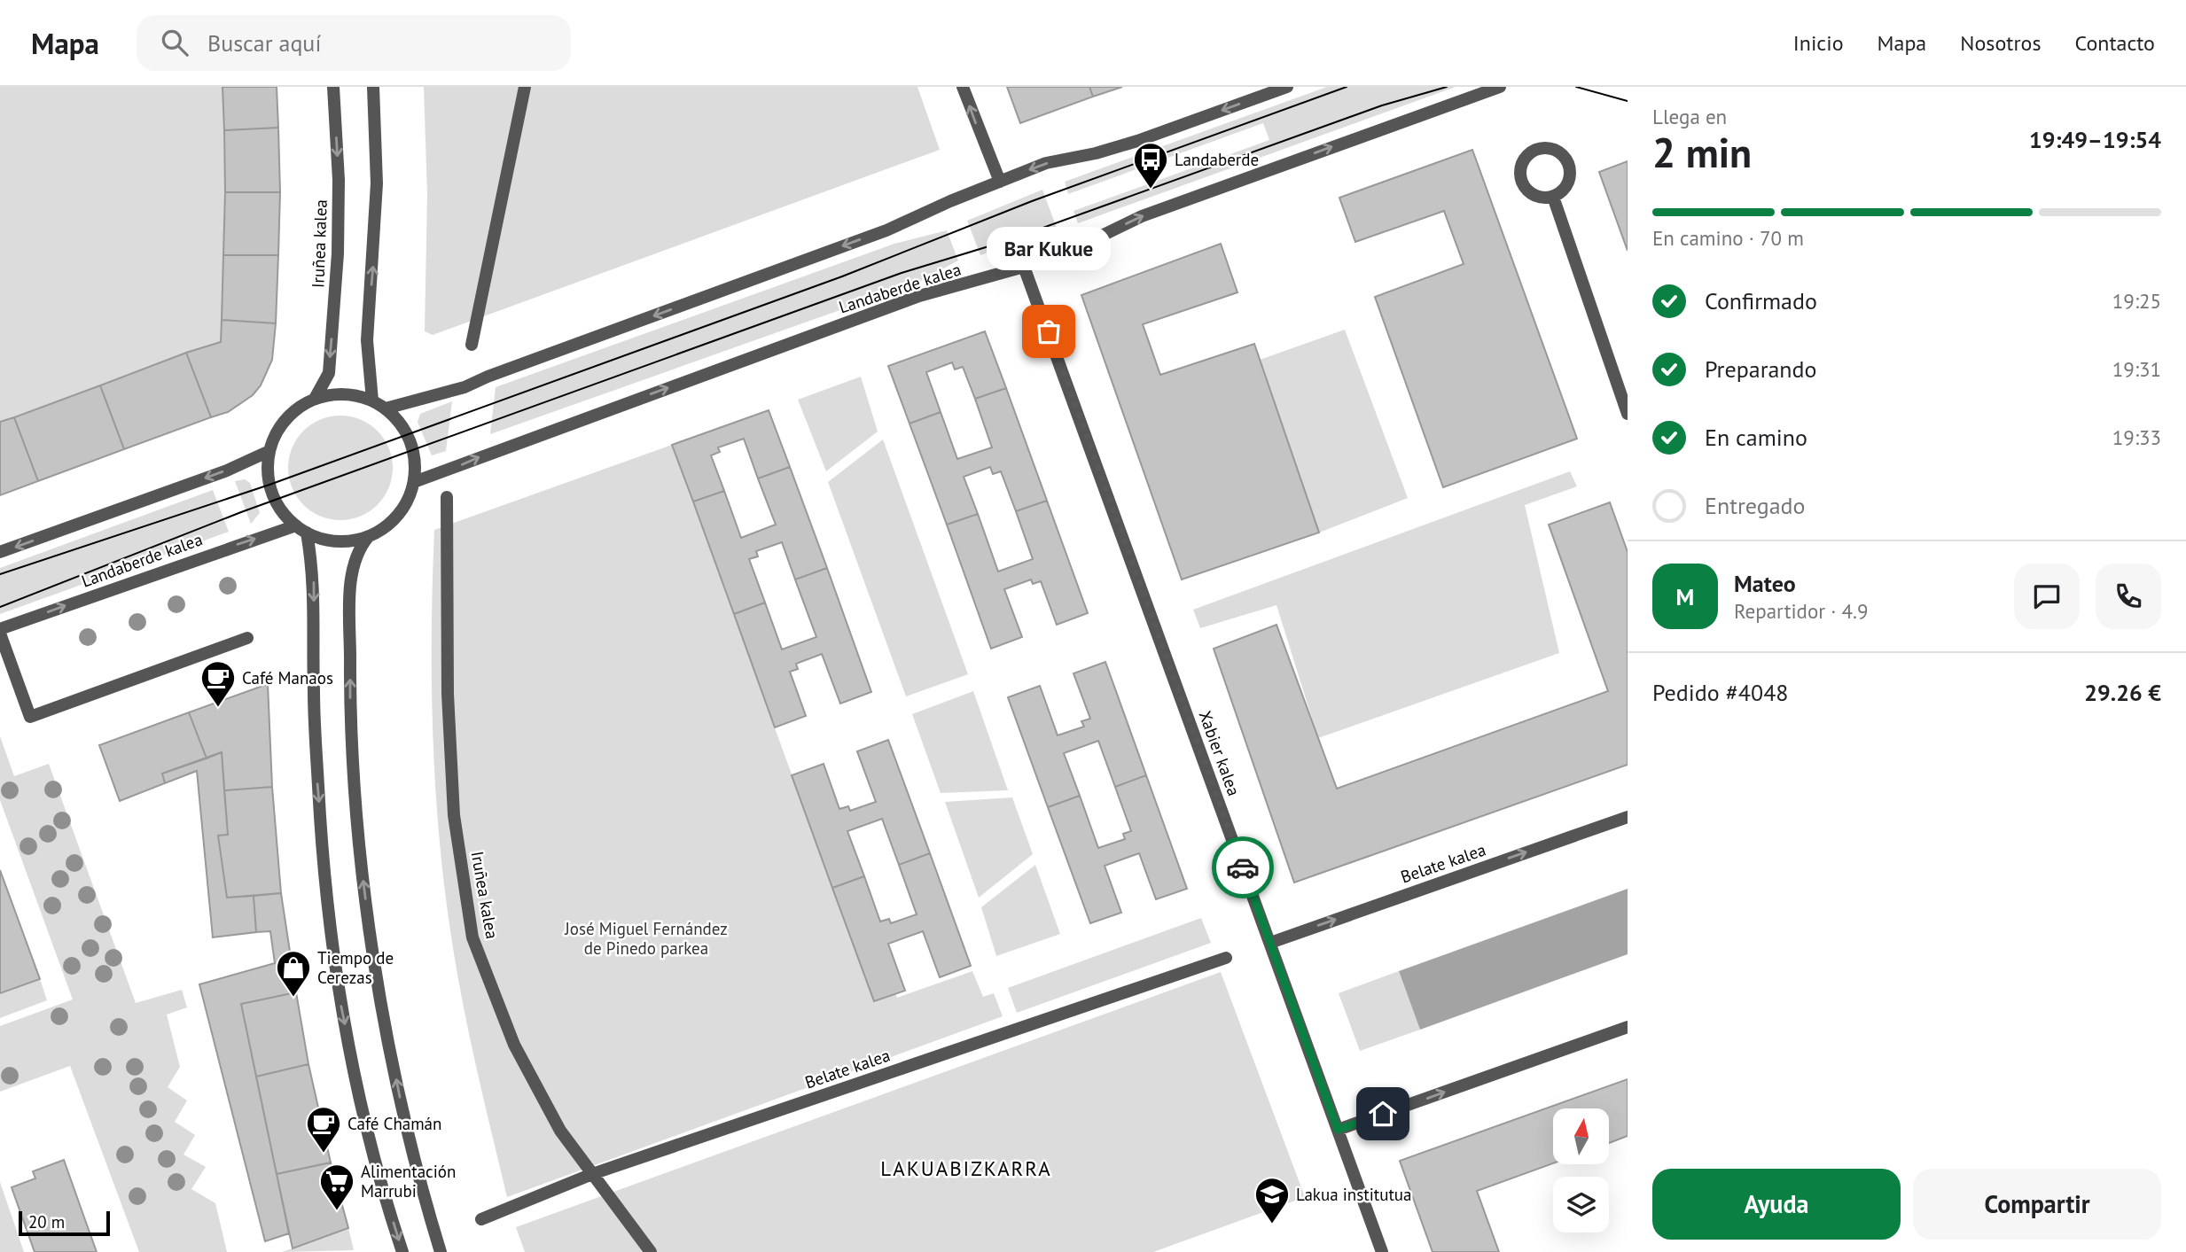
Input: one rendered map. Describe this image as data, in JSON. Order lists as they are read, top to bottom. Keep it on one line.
{"streets":{"street":["Iruñea kalea","Landaberde kalea","Xabier kalea","Belate kalea"]},"crossings":[["Iruñea kalea","Landaberde kalea"],["Iruñea kalea","Belate kalea"],["Landaberde kalea","Xabier kalea"],["Xabier kalea","Belate kalea"]],"districts":["LAKUABIZKARRA"],"parks":["José Miguel Fernández de Pinedo parkea"],"places":{"bus stop":["Landaberde"],"other":["Bar Kukue"],"cafe":["Café Manaos","Café Chamán"],"shop":["Tiempo de Cerezas"],"supermarket":["Alimentación Marrubi"],"school or university":["Lakua institutua"]},"scale_bar":"20 m","north":"top","page":{"header":"Mapa","search":"Buscar aquí","nav":["Inicio","Mapa","Nosotros","Contacto"],"heading":["2 min","Llega en","19:49–19:54"],"panel":["Mateo","Repartidor · 4.9","Pedido #4048","29.26 €"],"bar":"En camino · 70 m","bubble":"Bar Kukue","list":[["Confirmado","19:25"],["Preparando","19:31"],["En camino","19:33"],"Entregado"],"round":"M","buttons":["Ayuda","Compartir"],"scale":"20 m"}}
